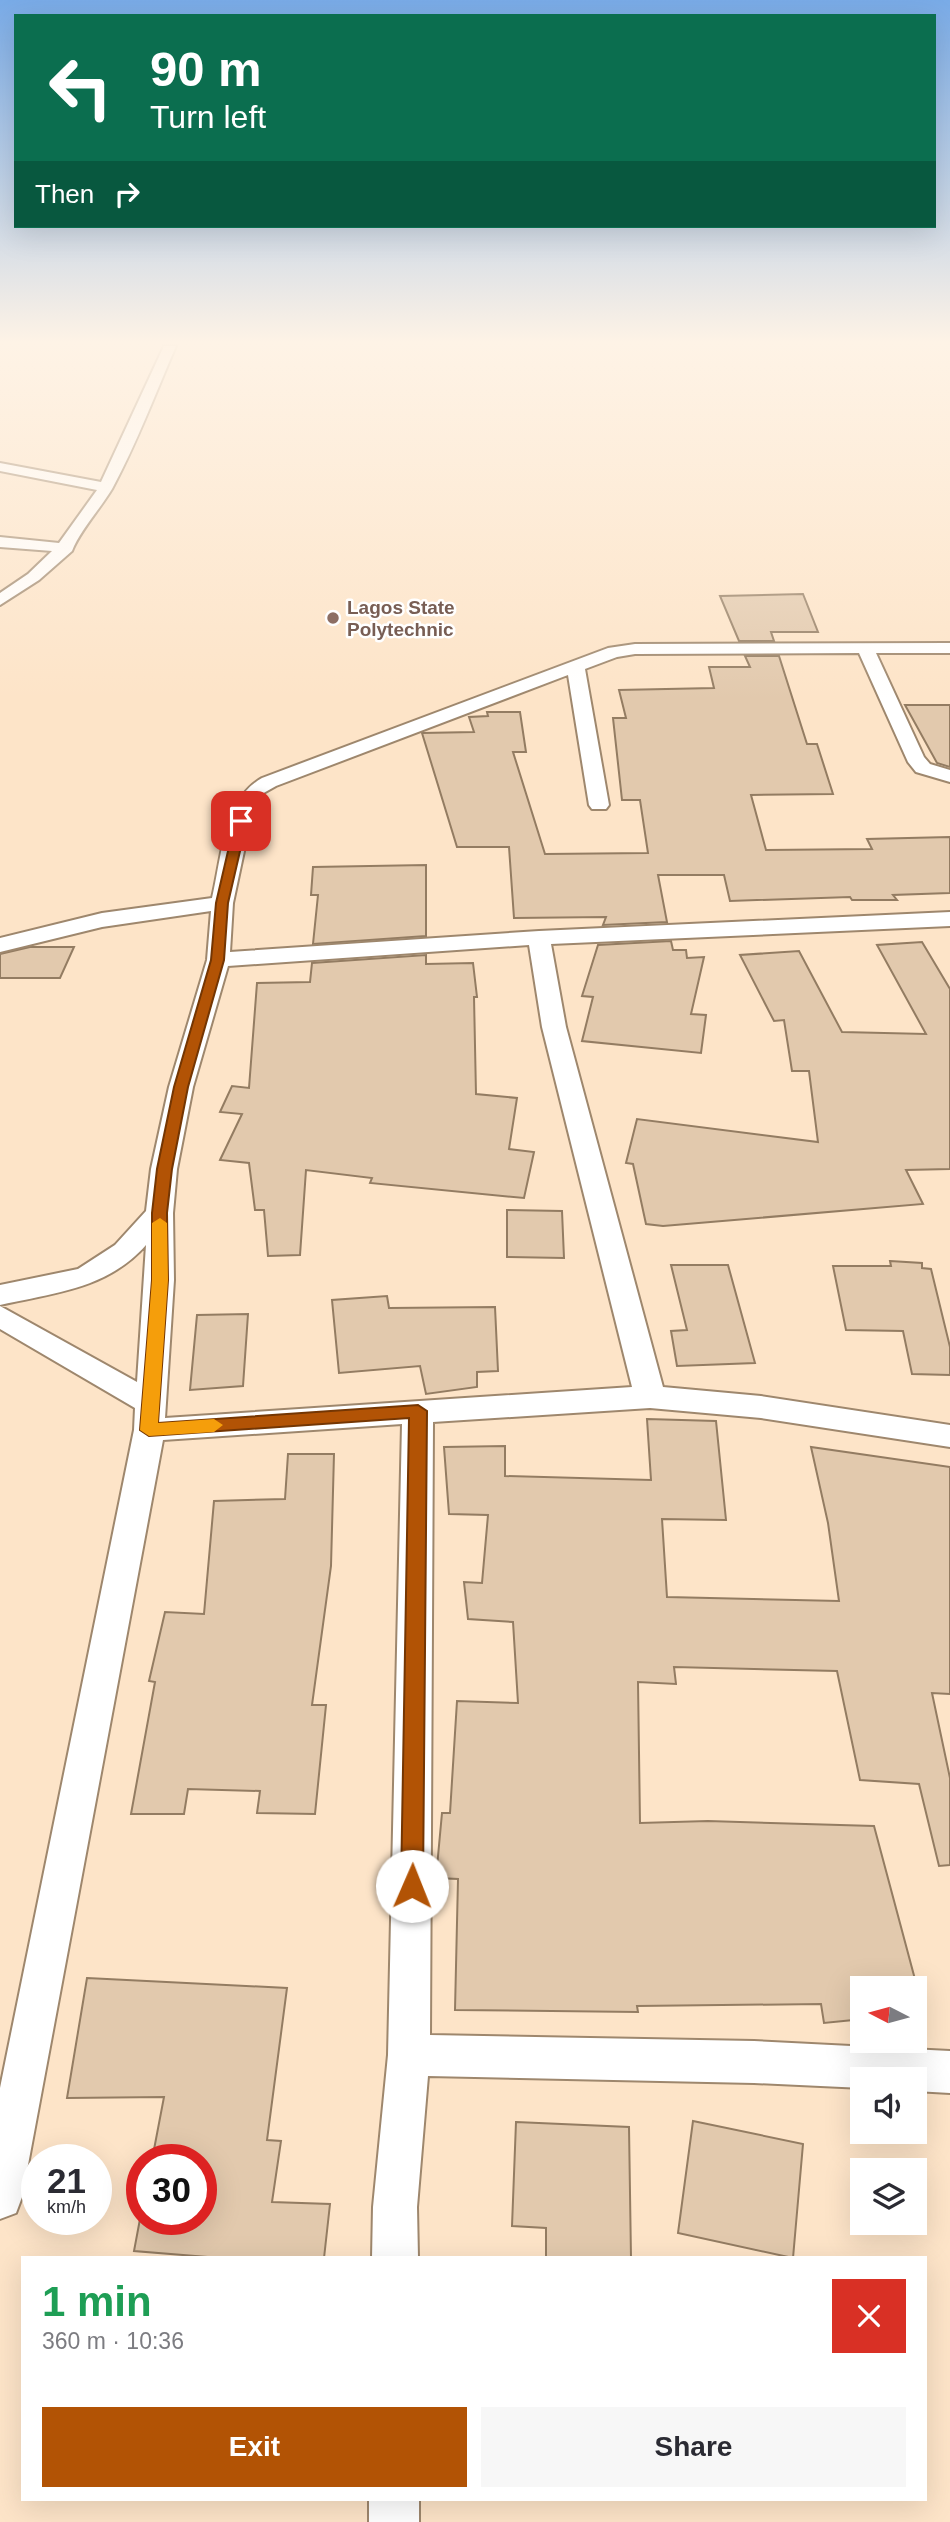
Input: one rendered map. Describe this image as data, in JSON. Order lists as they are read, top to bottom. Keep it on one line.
{"places":["Lagos State Polytechnic"],"north":"left","page":{"turn":["90 m","Turn left"],"then":"Then","speed":"21 km/h","limit":"30","heading":["1 min","360 m · 10:36"],"buttons":["Exit","Share"]}}
